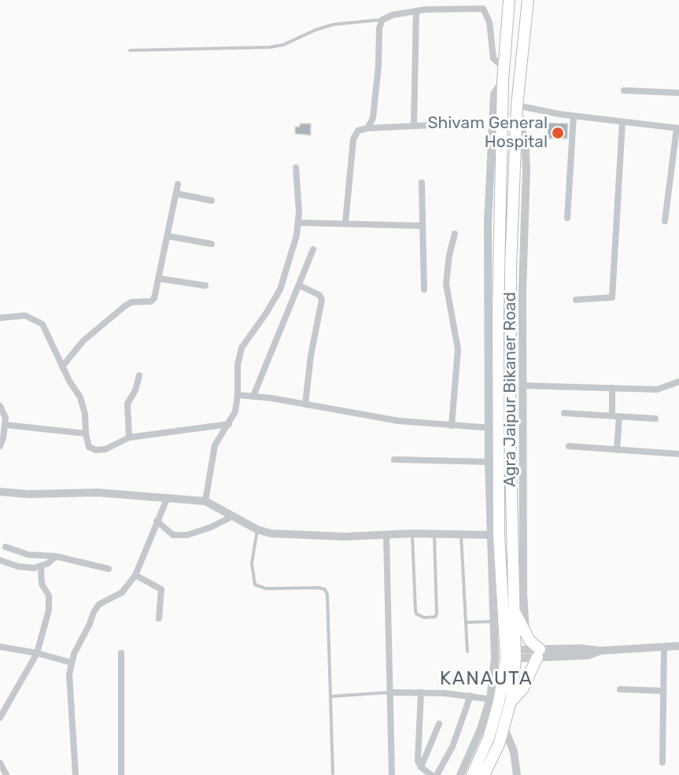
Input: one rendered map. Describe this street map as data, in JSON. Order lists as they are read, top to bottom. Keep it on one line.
{"streets":{"highway":["Agra Jaipur Bikaner Road"]},"districts":["KANAUTA"],"places":["Shivam General Hospital"]}
